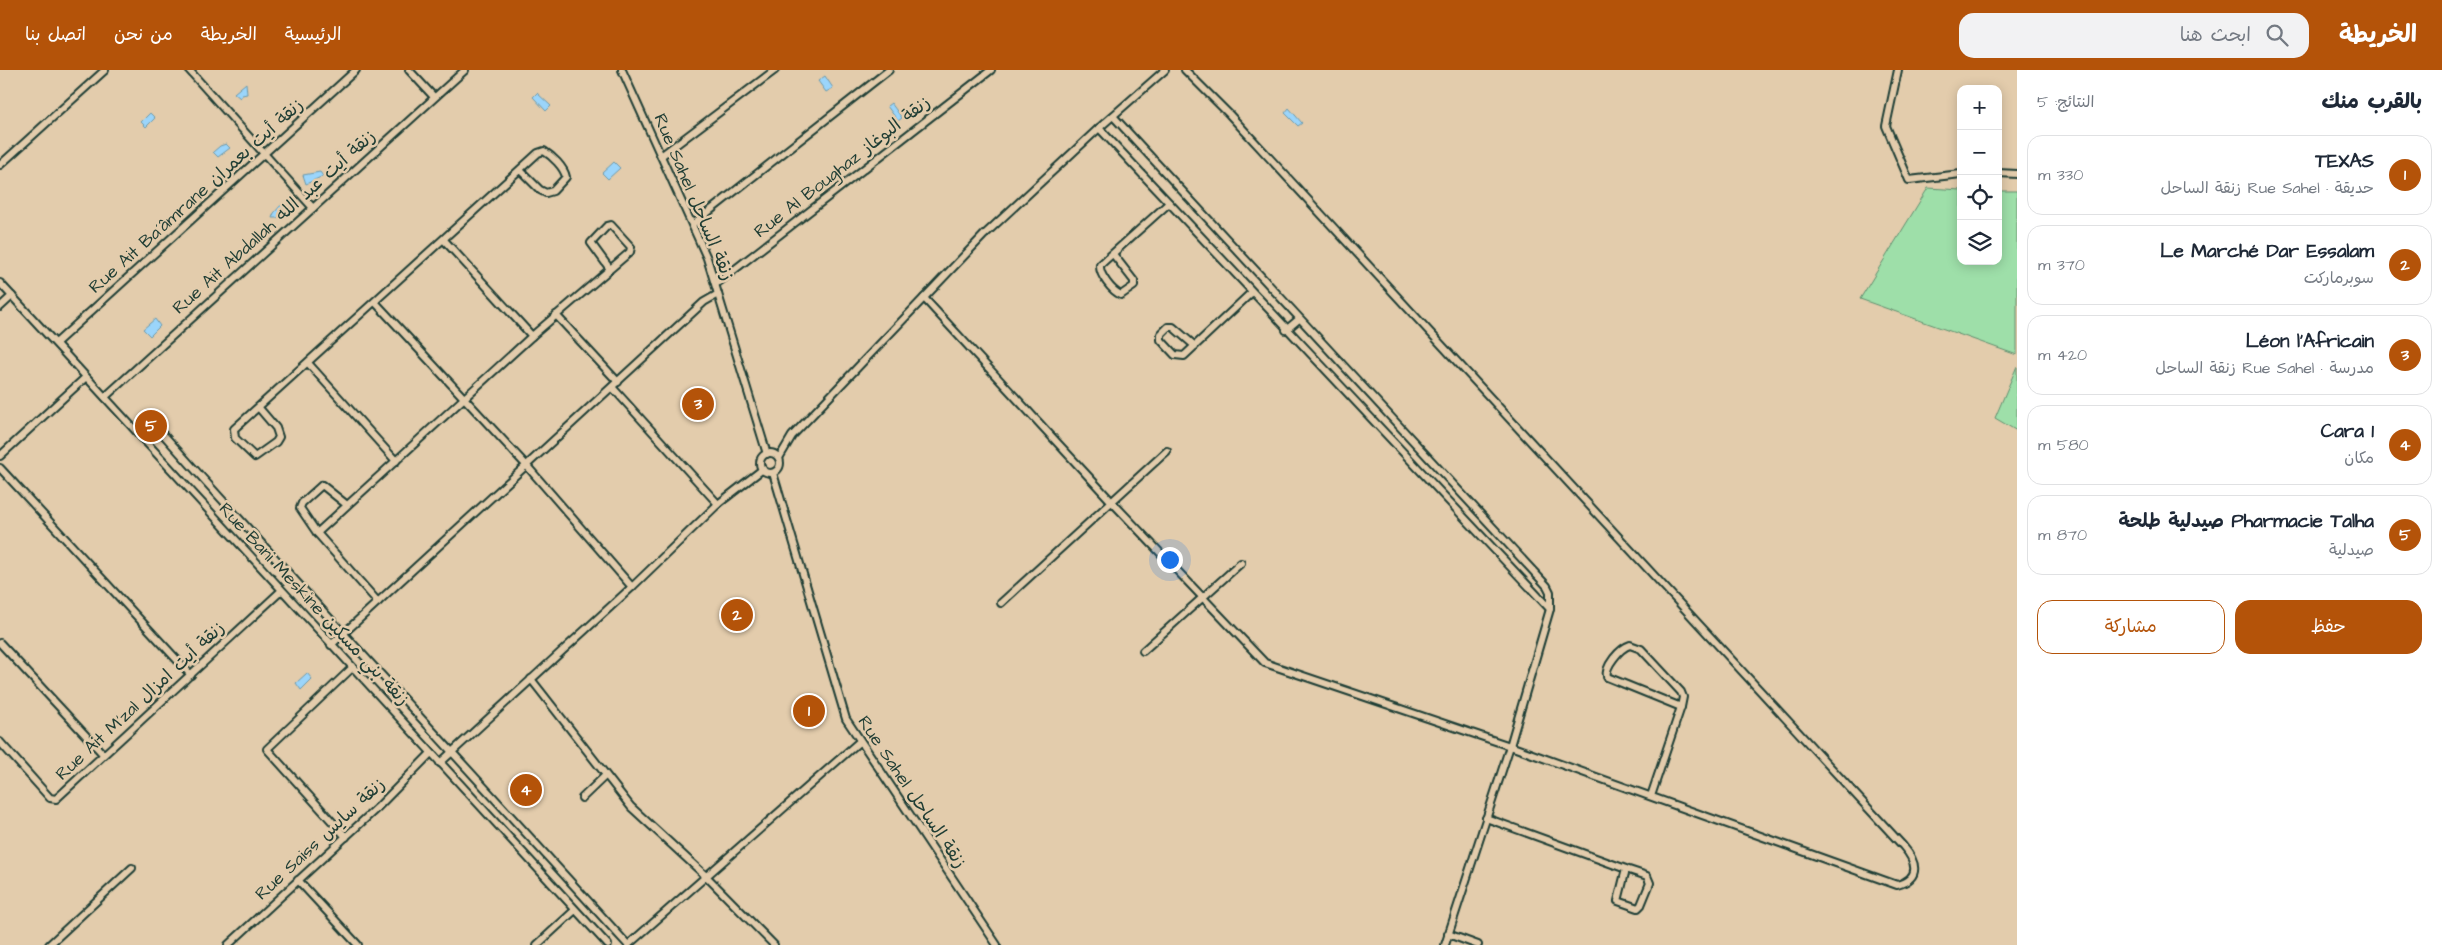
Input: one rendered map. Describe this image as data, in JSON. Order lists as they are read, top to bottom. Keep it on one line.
{"streets":{"street":["Rue Al Boughaz زنقة البوغاز","Rue Ait Ba´âmrane زنقة أيت بعمران","Rue Sahel زنقة الساحل","Rue Ait Abdallah زنقة أيت عبد الله","Rue Bani Meskine زنقة بني مسكين","Rue Ait M'zal زنقة أيت امزال","Rue Saiss زنقة سايس"]},"crossings":[["Rue Al Boughaz زنقة البوغاز","Rue Sahel زنقة الساحل"],["Rue Ait Ba´âmrane زنقة أيت بعمران","Rue Bani Meskine زنقة بني مسكين"],["Rue Ait Abdallah زنقة أيت عبد الله","Rue Bani Meskine زنقة بني مسكين"],["Rue Bani Meskine زنقة بني مسكين","Rue Ait M'zal زنقة أيت امزال"],["Rue Bani Meskine زنقة بني مسكين","Rue Saiss زنقة سايس"]],"page":{"header":"الخريطة","search":"ابحث هنا","nav":["الرئيسية","الخريطة","من نحن","اتصل بنا"],"heading":["بالقرب منك","النتائج: 5"],"map_buttons":["+","−"],"list":[{"mark":"1","name":"TEXAS","note":"حديقة · Rue Sahel زنقة الساحل","value":"330 m"},{"mark":"2","name":"Le Marché Dar Essalam","note":"سوبرماركت","value":"370 m"},{"mark":"3","name":"Léon l'Africain","note":"مدرسة · Rue Sahel زنقة الساحل","value":"420 m"},{"mark":"4","name":"Cara 1","note":"مكان","value":"580 m"},{"mark":"5","name":"Pharmacie Talha صيدلية طلحة","note":"صيدلية","value":"870 m"}],"pins":["3","5","2","1","4"],"buttons":["حفظ","مشاركة"]}}
